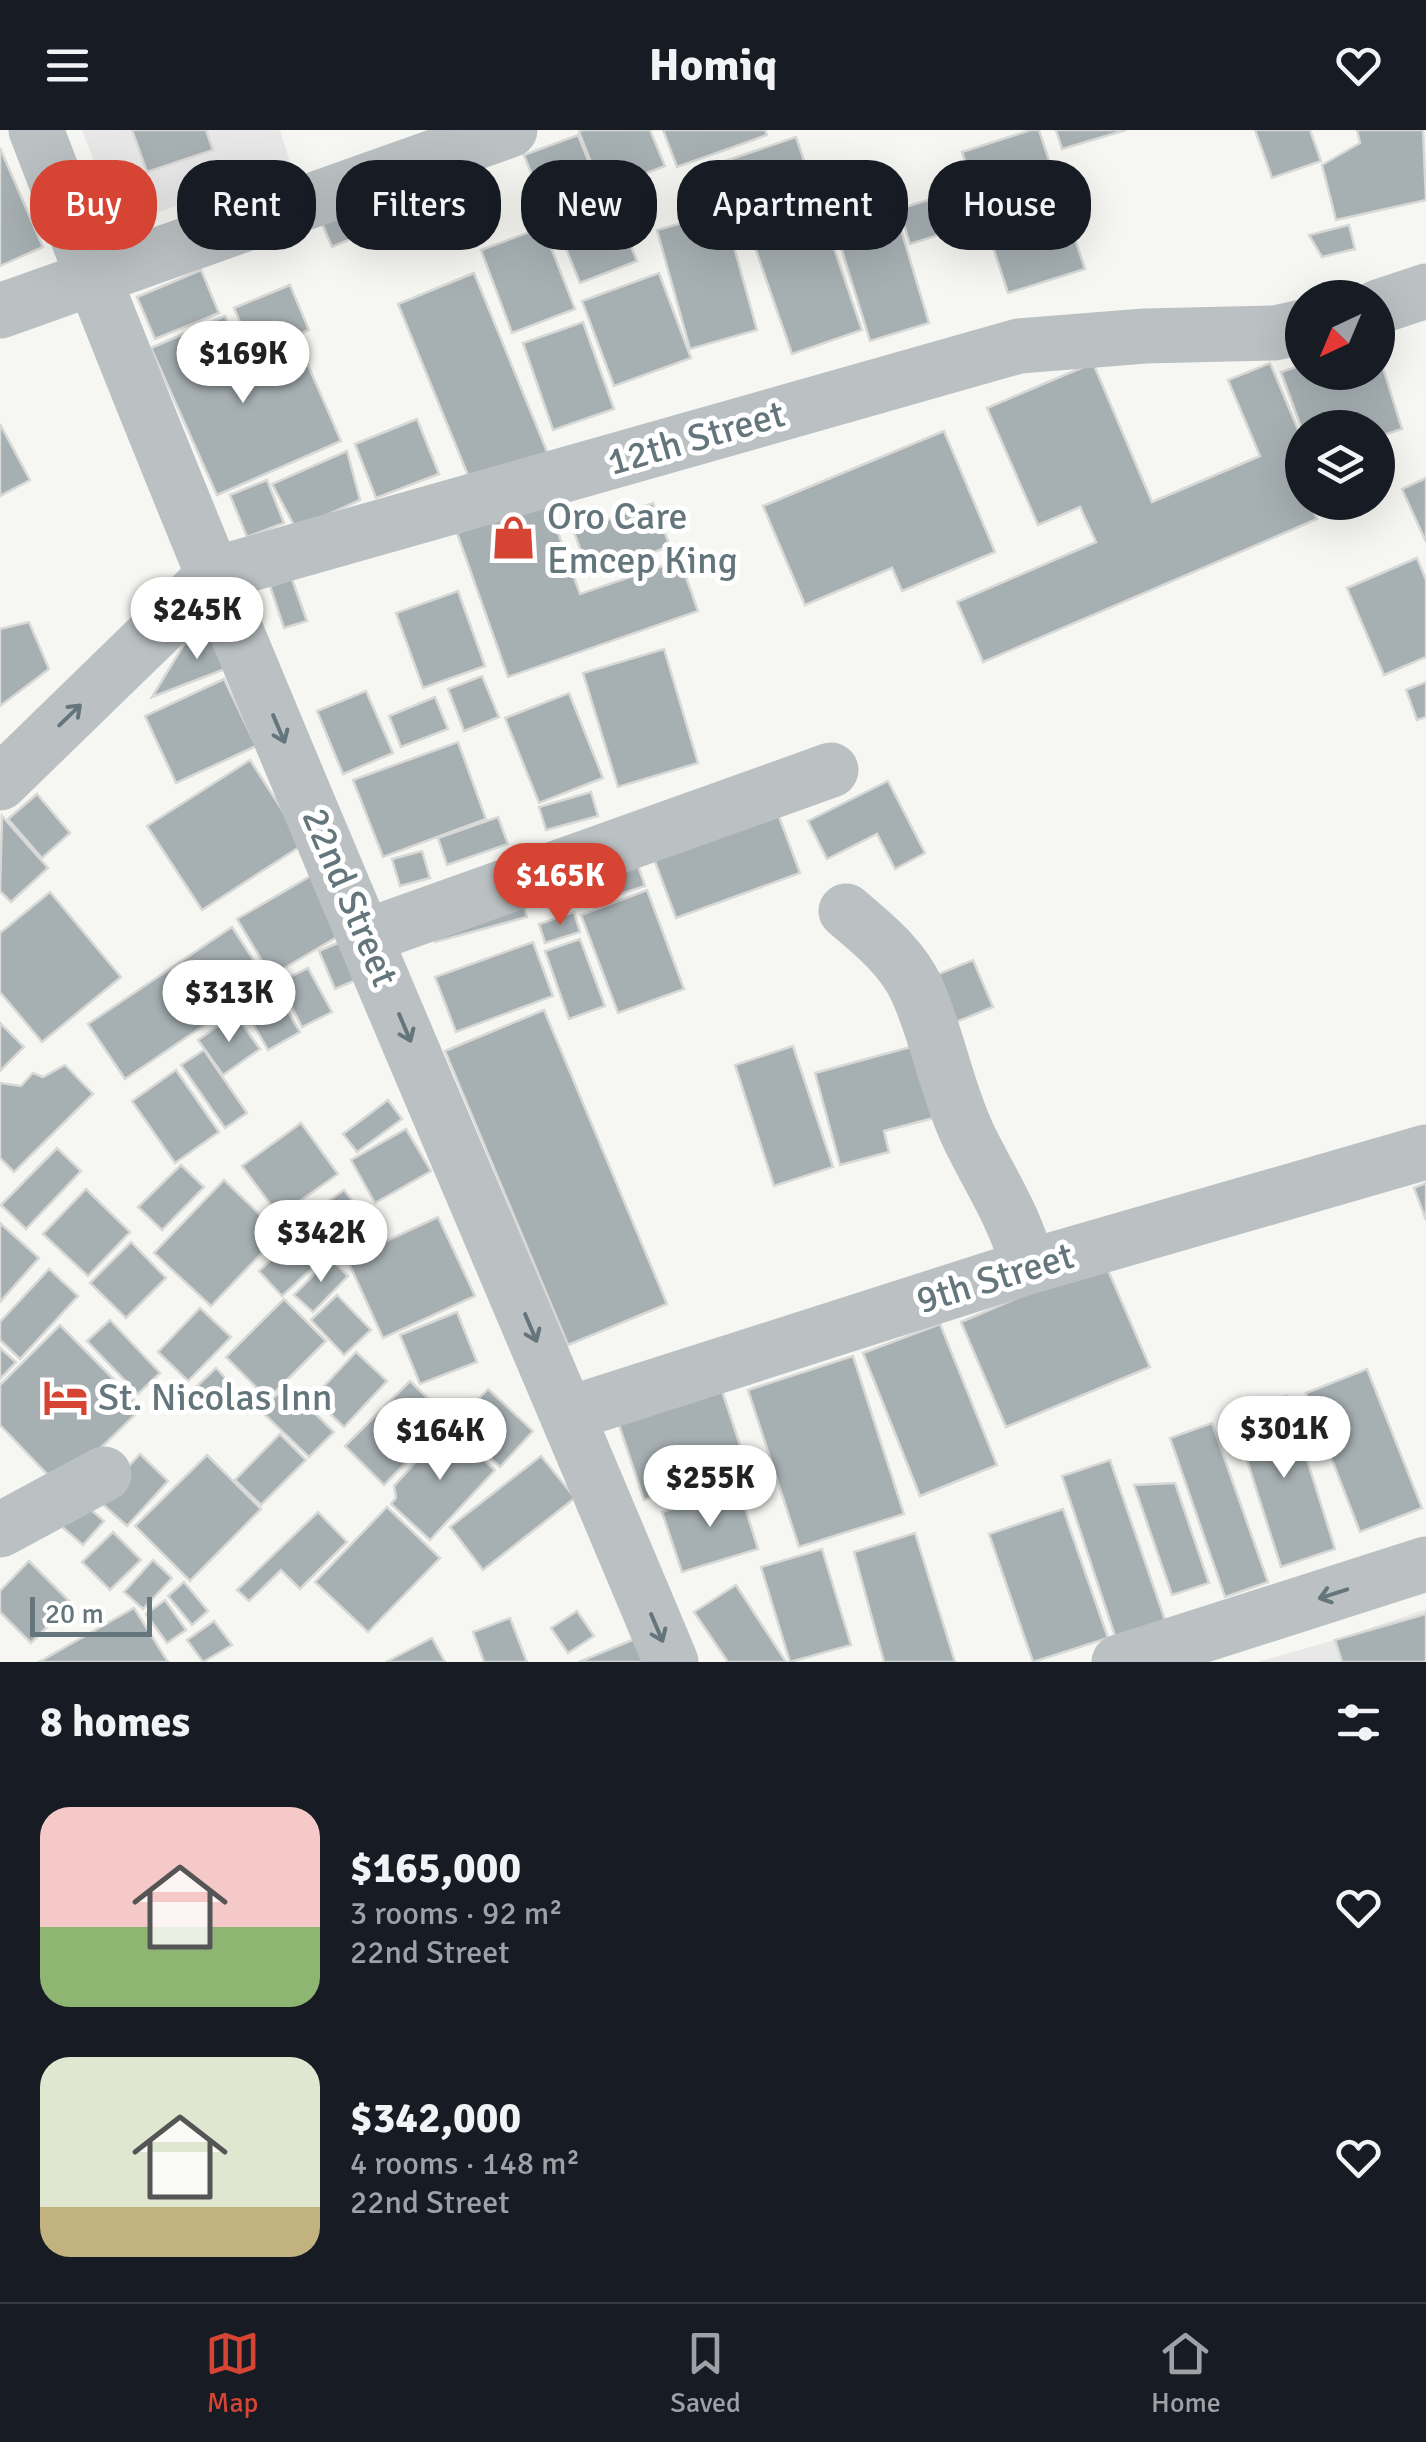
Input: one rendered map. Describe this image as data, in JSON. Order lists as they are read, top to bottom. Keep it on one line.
{"streets":{"street":["12th Street","22nd Street","9th Street"]},"crossings":[["12th Street","22nd Street"],["22nd Street","9th Street"]],"places":{"shop":["Oro Care Emcep King"],"hotel":["St. Nicolas Inn"]},"scale_bar":"20 m","north":"bottom left","page":{"header":"Homiq","chip":["Buy","Rent","Filters","New","Apartment","House"],"price":["$169K","$245K","$165K","$313K","$342K","$301K","$164K","$255K"],"scale":"20 m","heading":"8 homes","list":[{"name":"$165,000","note":"3 rooms · 92 m² · 22nd Street"},{"name":"$342,000","note":"4 rooms · 148 m² · 22nd Street"}],"tabs":["Map","Saved","Home"]}}
